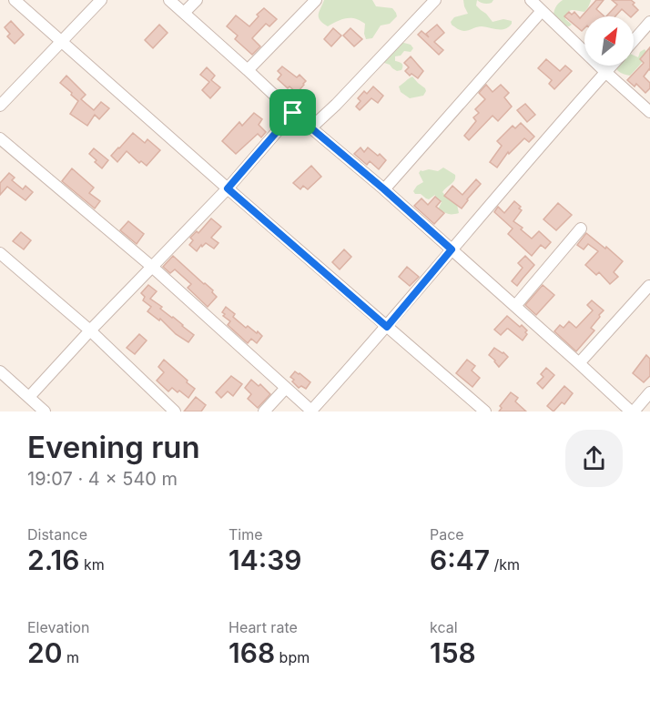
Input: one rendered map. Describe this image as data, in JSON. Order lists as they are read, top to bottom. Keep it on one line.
{"north":"top right","page":{"heading":["Evening run","19:07 · 4 × 540 m"],"stats":[["Distance","2.16 km"],["Time","14:39"],["Pace","6:47 /km"],["Elevation","20 m"],["Heart rate","168 bpm"],["kcal","158"]]}}
